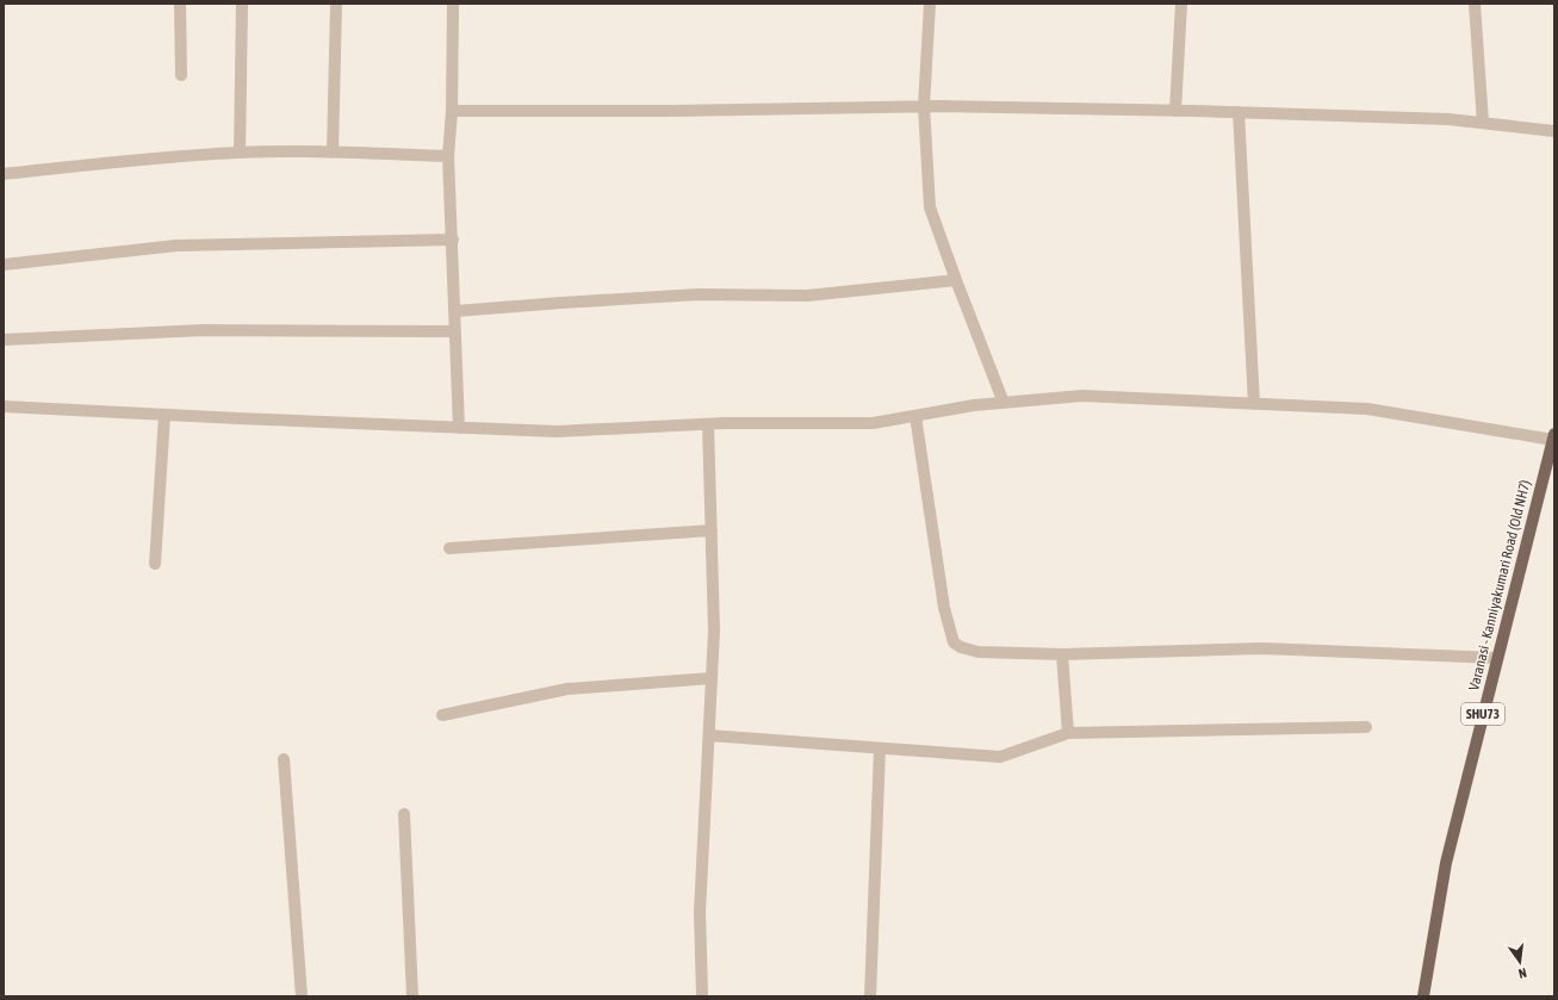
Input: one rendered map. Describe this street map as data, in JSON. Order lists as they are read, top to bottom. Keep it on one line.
{"streets":{"main road":["Varanasi - Kanniyakumari Road (Old NH7)","SHU73"]},"north":"bottom"}
